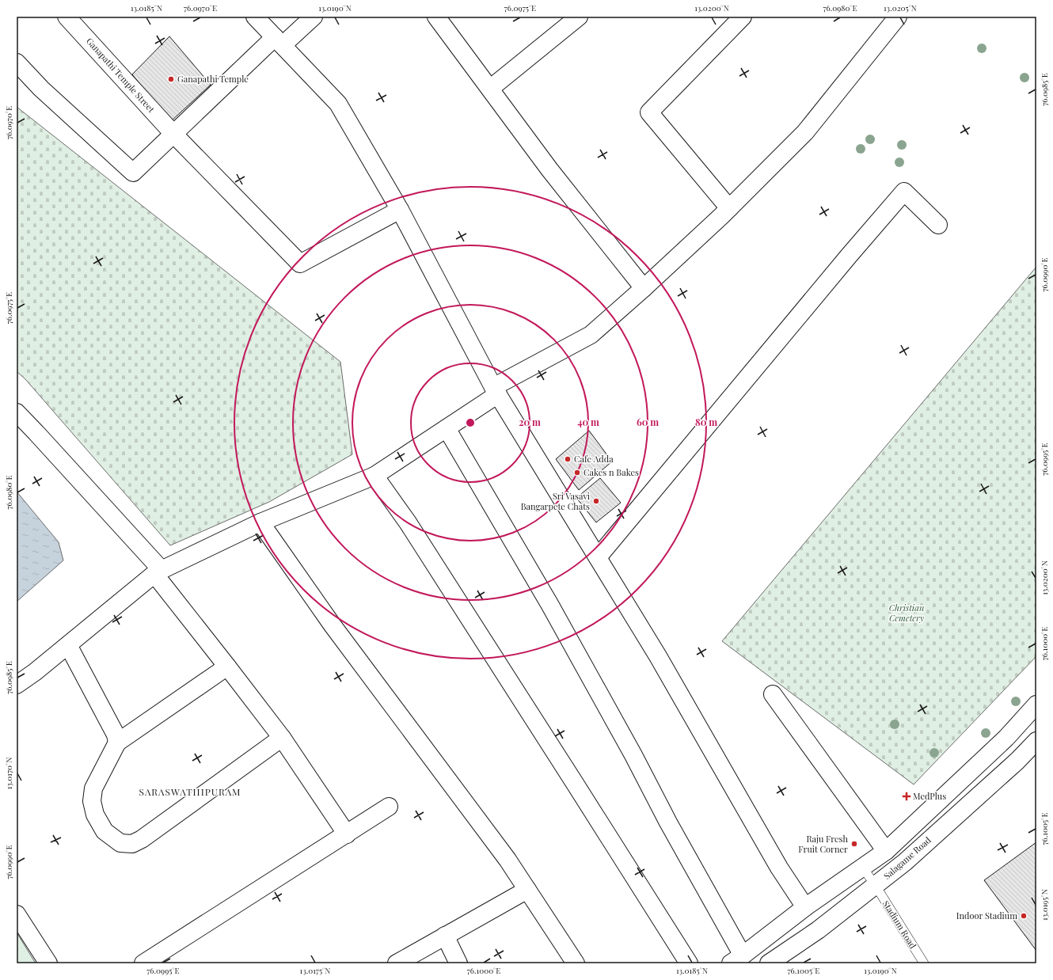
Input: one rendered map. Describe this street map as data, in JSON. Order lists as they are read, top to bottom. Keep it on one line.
{"streets":{"street":["Ganapathi Temple Street","Salagame Road"],"lane":["Stadium Road"]},"crossings":[["Salagame Road","Stadium Road"]],"districts":["SARASWATHIPURAM"],"parks":["Christian Cemetery"],"places":{"other":["Ganapathi Temple","Cafe Adda","Cakes n Bakes","Sri Vasavi Bangarpete Chats","Raju Fresh Fruit Corner","Indoor Stadium"],"health":["MedPlus"]},"coordinates":["13.0185°N","76.0970°E","13.0190°N","76.0975°E","13.0200°N","76.0980°E","13.0205°N","76.0985°E","76.0990°E","76.0995°E","76.1000°E","13.0170°N","76.1005°E","13.0195°N","13.0175°N"],"rings":["20 m","40 m","60 m","80 m"]}
